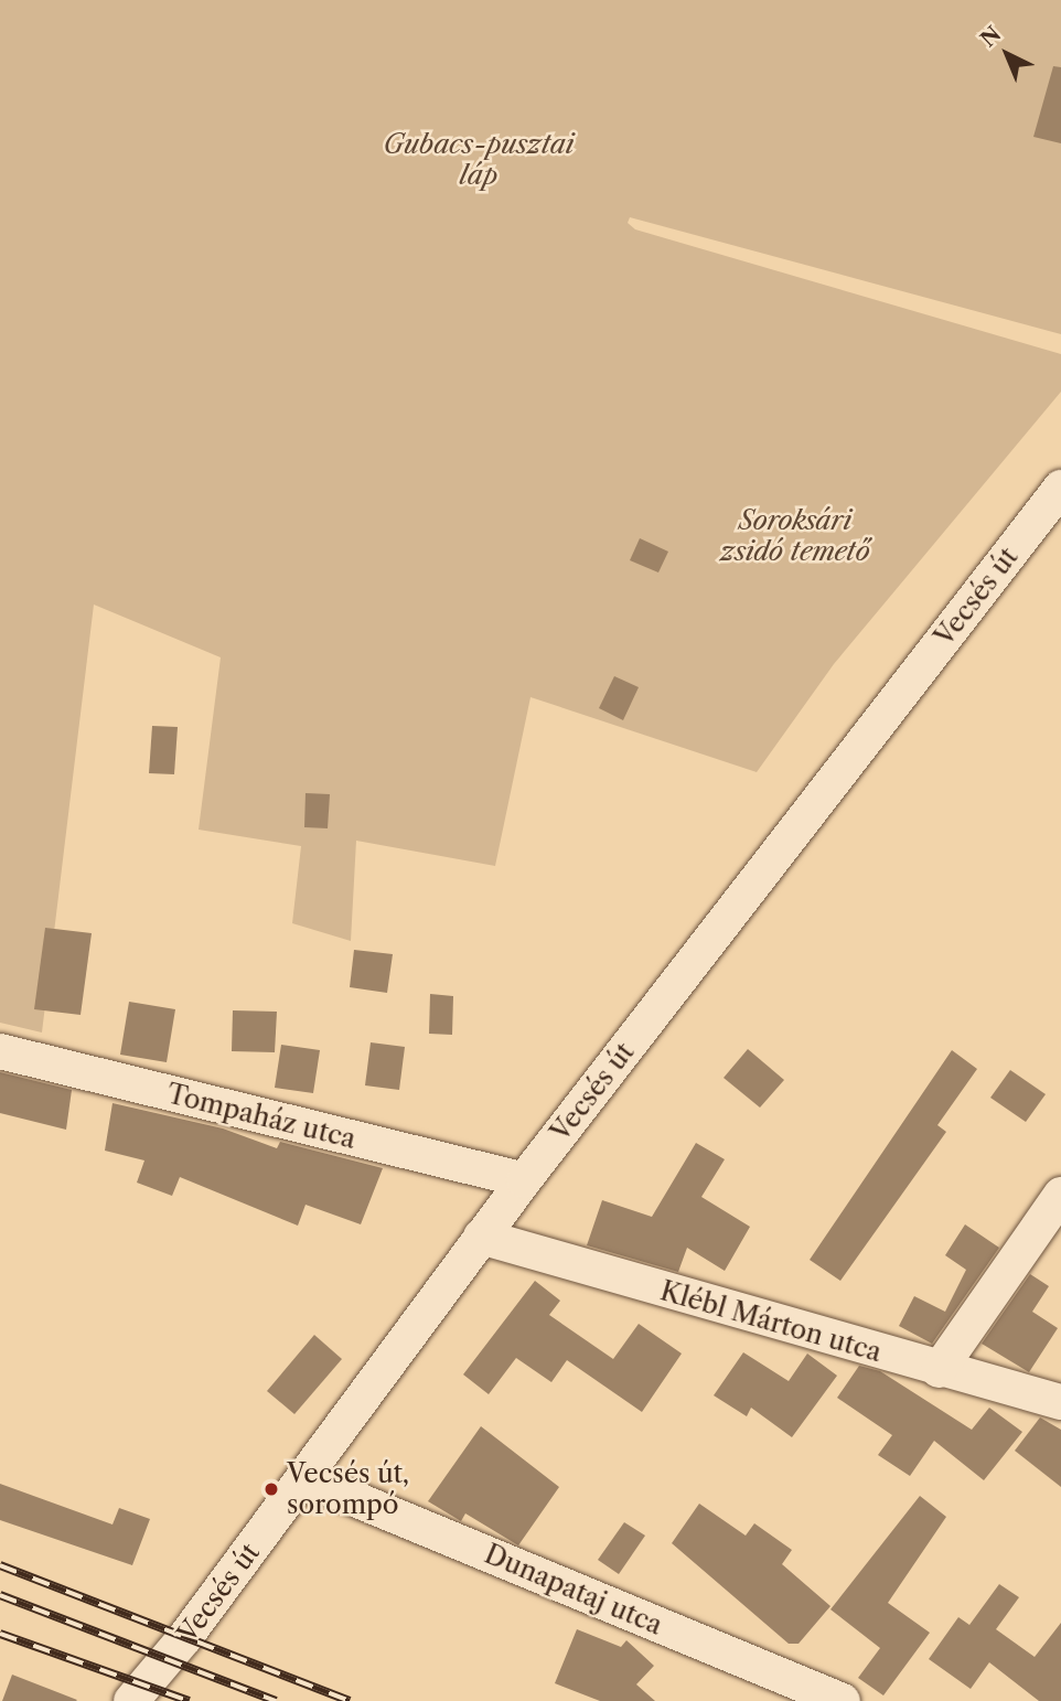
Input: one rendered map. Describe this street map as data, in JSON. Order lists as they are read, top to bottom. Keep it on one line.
{"streets":{"street":["Vecsés út","Tompaház utca","Klébl Márton utca","Dunapataj utca"]},"crossings":[["Vecsés út","Tompaház utca"],["Vecsés út","Klébl Márton utca"],["Vecsés út","Dunapataj utca"]],"parks":["Gubacs-pusztai láp","Soroksári zsidó temető"],"places":["Vecsés út, sorompó"],"north":"top left"}
